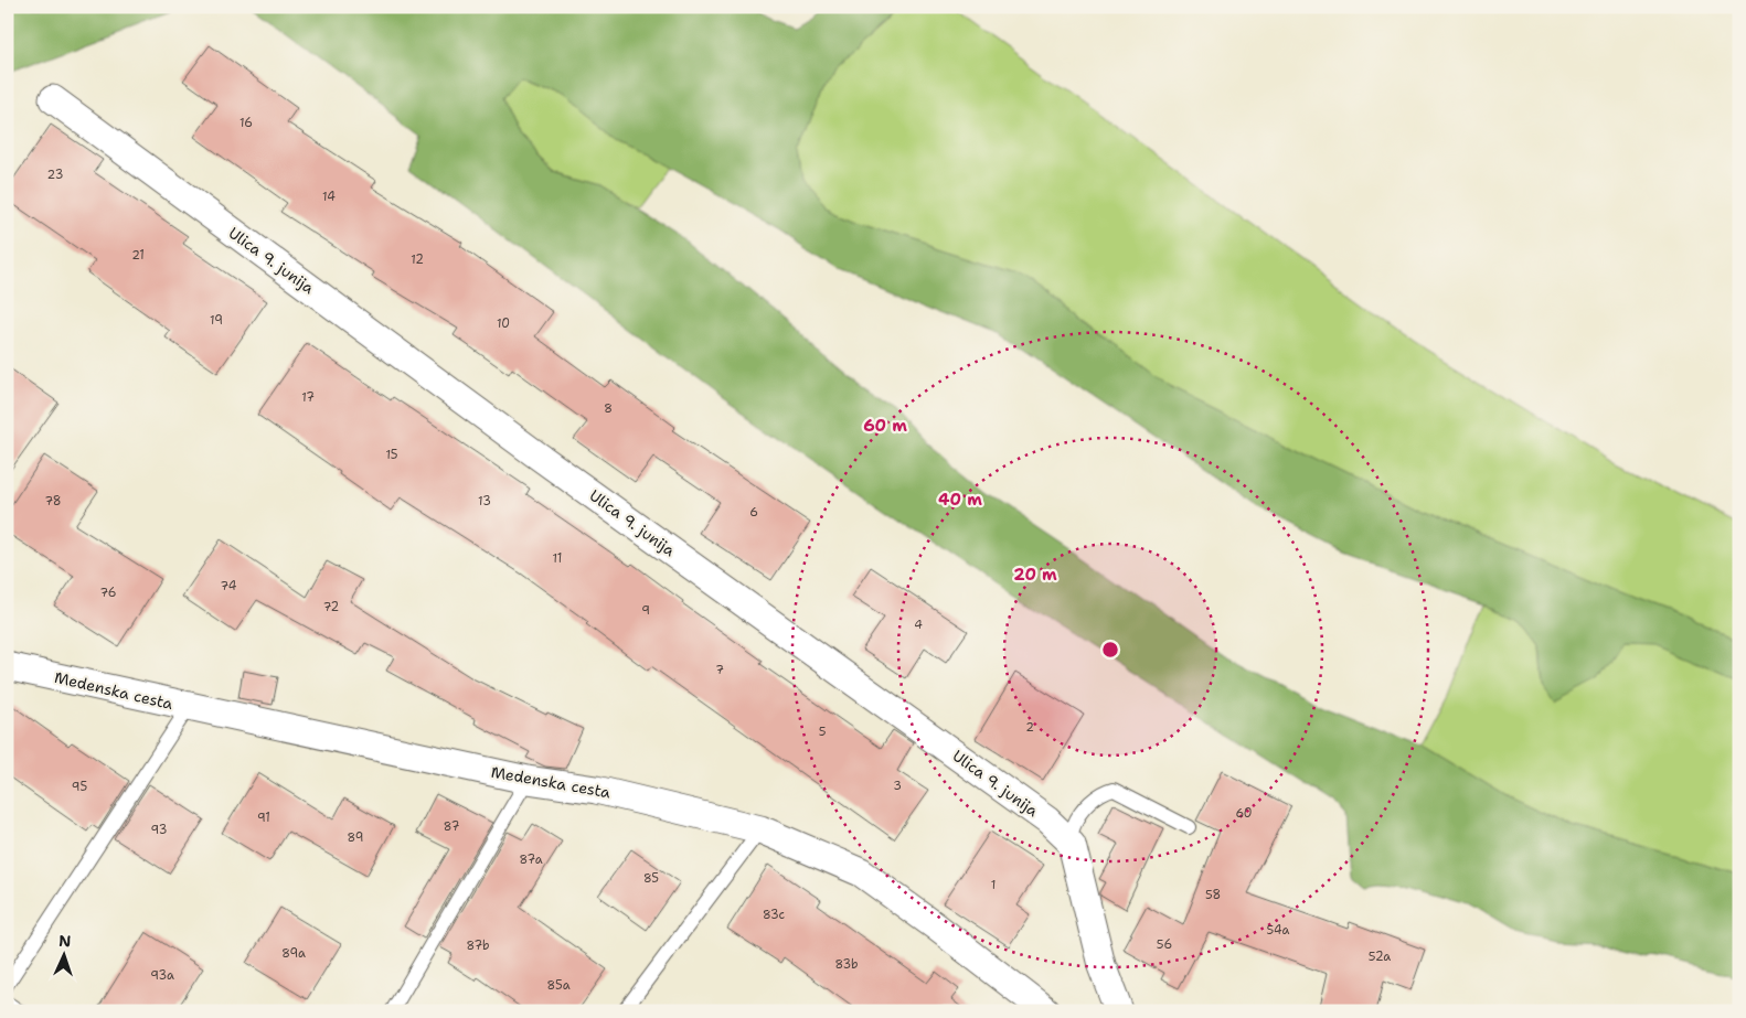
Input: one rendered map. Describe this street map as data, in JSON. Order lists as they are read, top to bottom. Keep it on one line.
{"streets":{"street":["Ulica 9. junija","Medenska cesta"]},"house_numbers":["16","23","14","21","12","19","10","17","8","15","78","13","6","11","74","76","72","9","4","7","2","5","3","95","60","91","87","93","89","87a","85","1","58","83c","54a","56","87b","89a","52a","83b","93a","85a"],"north":"top","rings":["60 m","40 m","20 m"]}
